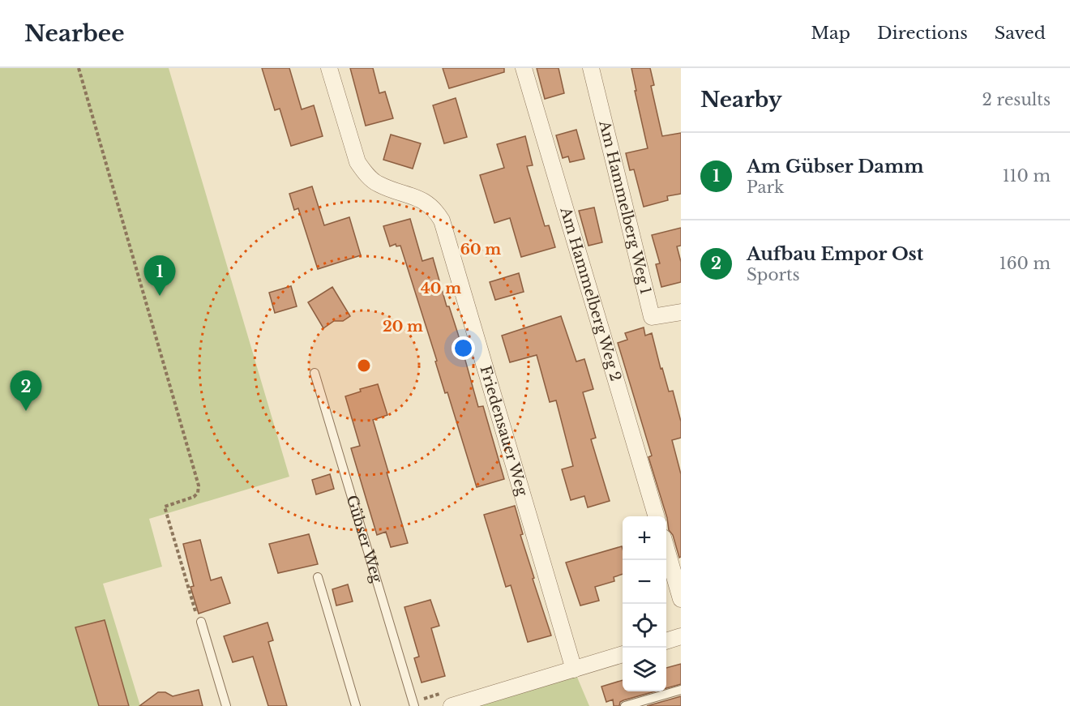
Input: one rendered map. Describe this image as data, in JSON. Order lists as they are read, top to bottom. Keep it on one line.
{"streets":{"street":["Am Hammelberg Weg 1","Am Hammelberg Weg 2","Friedensauer Weg"],"lane":["Gübser Weg"]},"page":{"header":"Nearbee","nav":["Map","Directions","Saved"],"heading":["Nearby","2 results"],"list":[{"mark":"1","name":"Am Gübser Damm","note":"Park","value":"110 m"},{"mark":"2","name":"Aufbau Empor Ost","note":"Sports","value":"160 m"}],"pins":["1","2"],"map_buttons":["+","−"]},"rings":["60 m","40 m","20 m"]}
